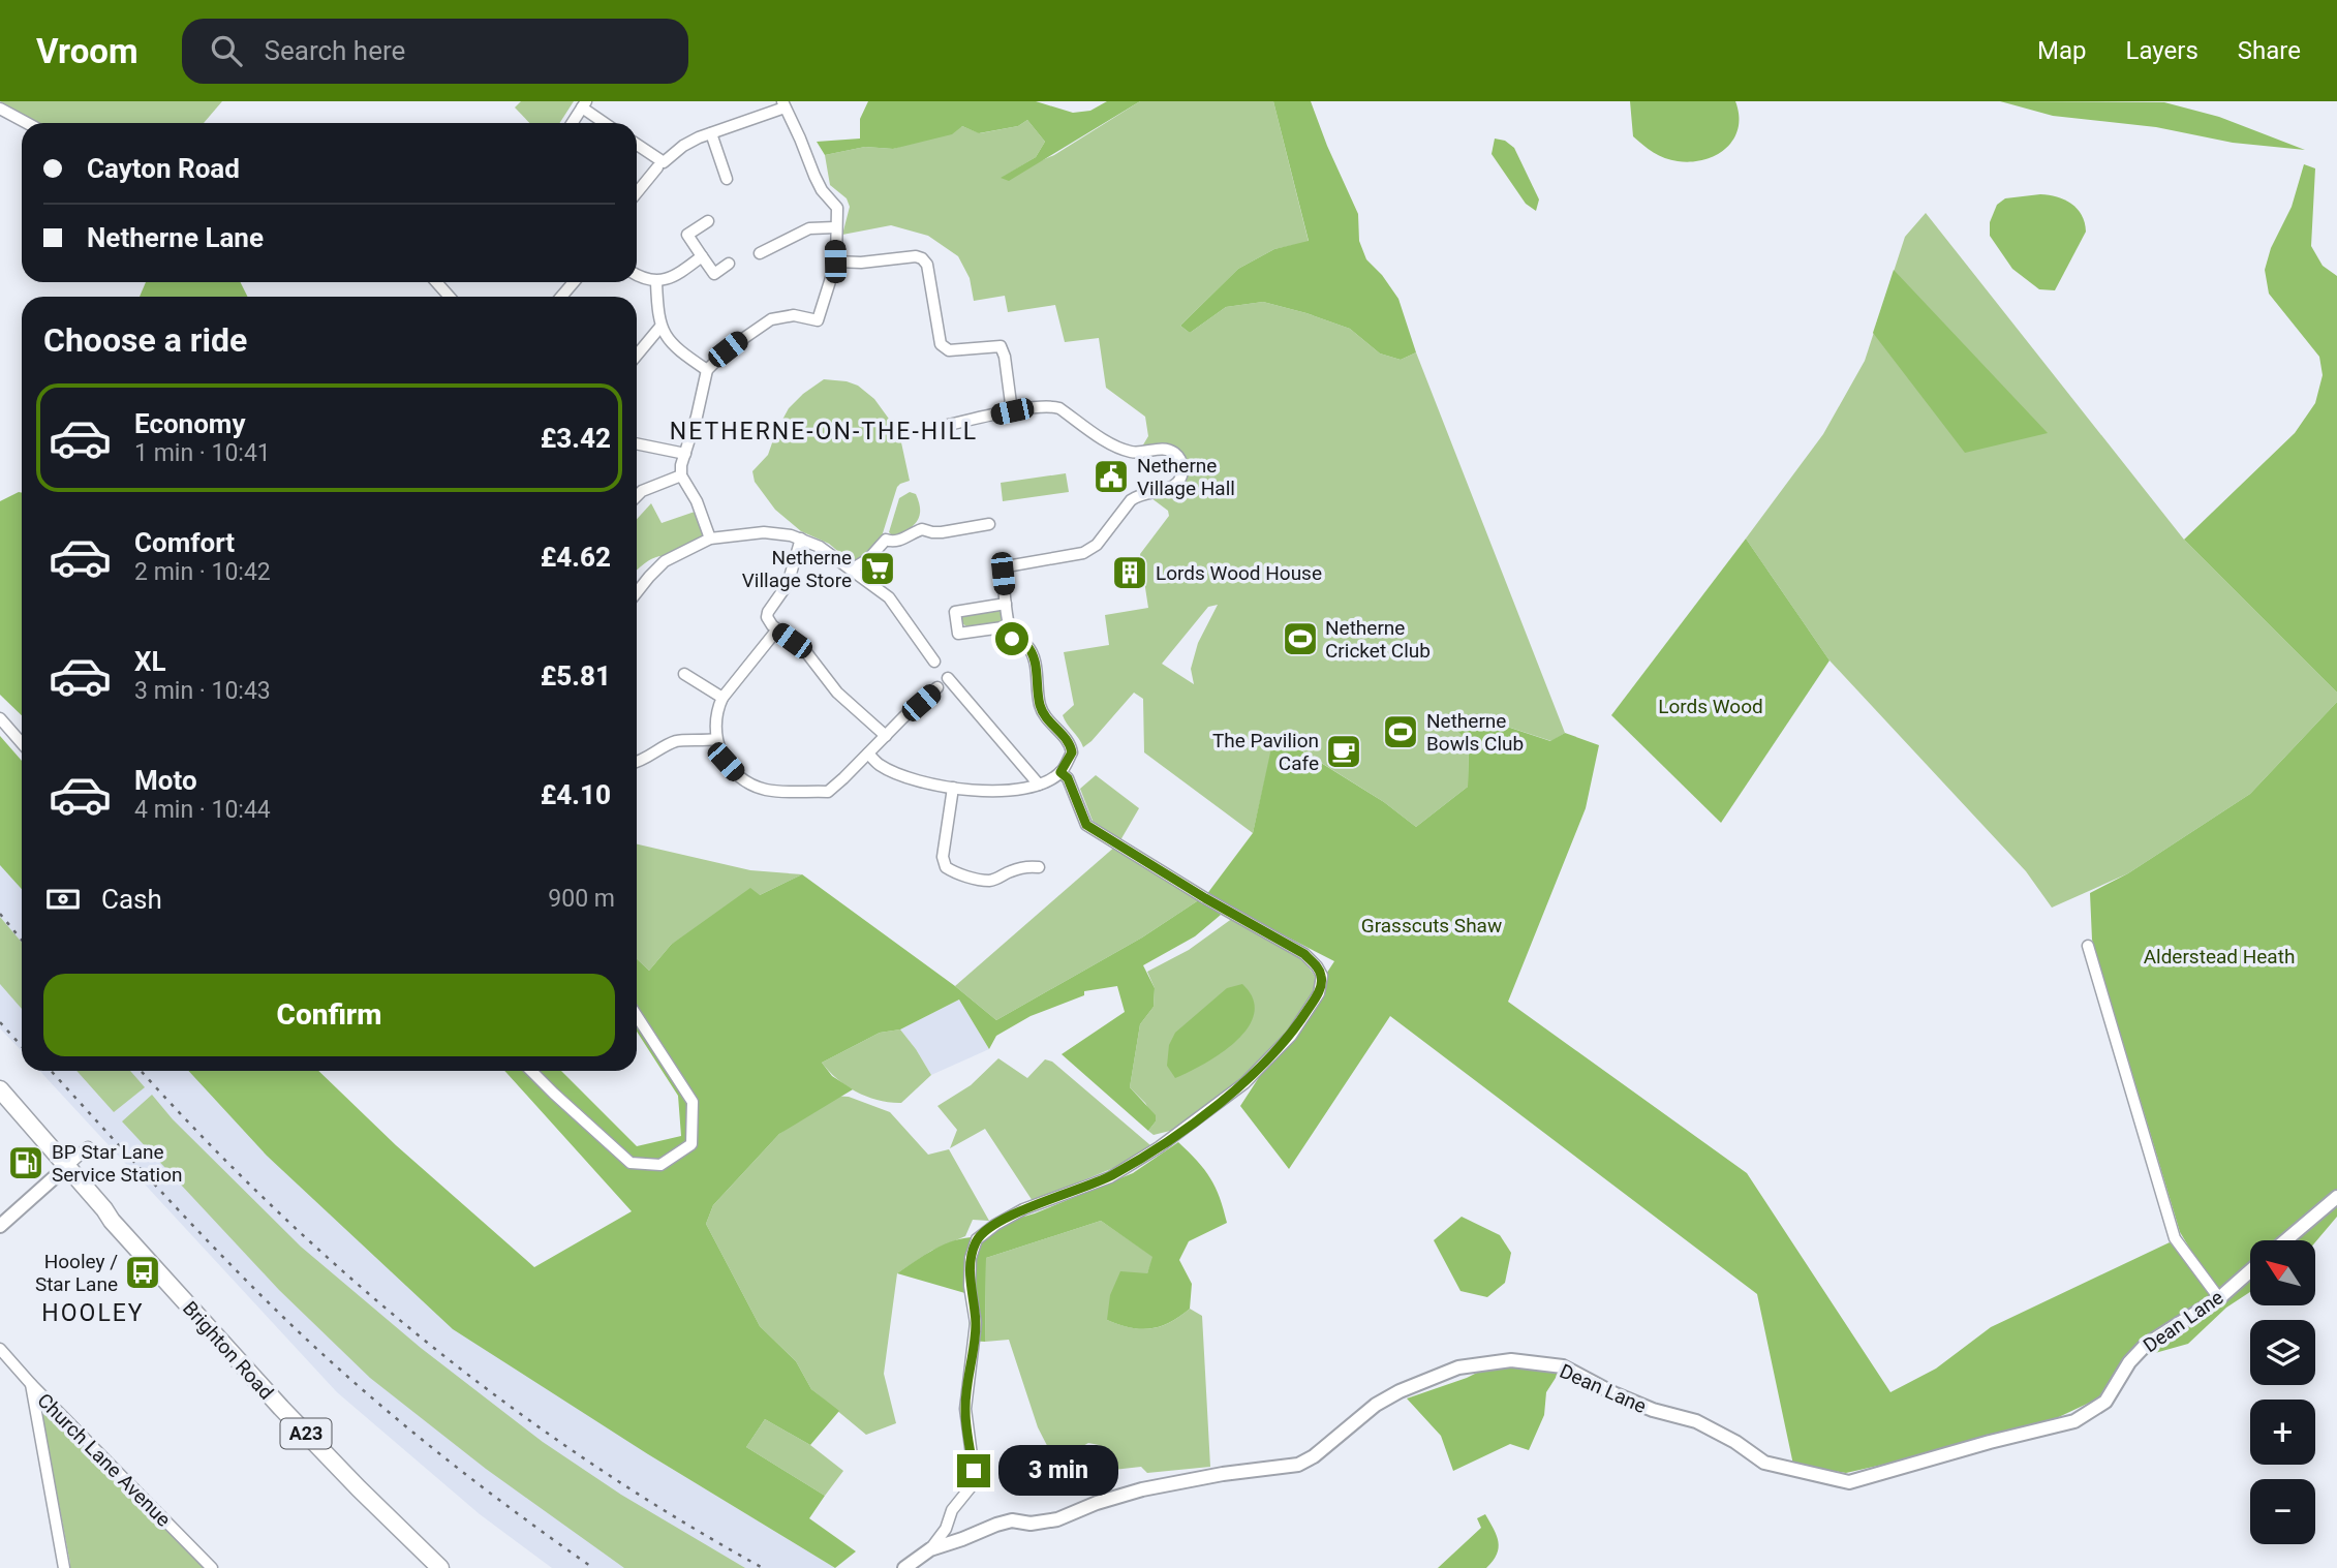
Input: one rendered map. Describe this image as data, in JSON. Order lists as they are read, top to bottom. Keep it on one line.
{"streets":{"highway":["Brighton Road","A23"],"street":["Dean Lane","Church Lane Avenue"]},"districts":["NETHERNE-ON-THE-HILL","HOOLEY"],"parks":["Lords Wood","Grasscuts Shaw","Alderstead Heath"],"places":{"public building":["Netherne Village Hall"],"supermarket":["Netherne Village Store"],"building":["Lords Wood House"],"sports":["Netherne Cricket Club","Netherne Bowls Club"],"cafe":["The Pavilion Cafe"],"fuel station":["BP Star Lane Service Station"],"bus stop":["Hooley / Star Lane"]},"north":"top left","page":{"header":"Vroom","search":"Search here","nav":["Map","Layers","Share"],"banner":["Cayton Road","Netherne Lane"],"heading":"Choose a ride","list":[{"name":"Economy","note":"1 min · 10:41","value":"£3.42"},{"name":"Comfort","note":"2 min · 10:42","value":"£4.62"},{"name":"XL","note":"3 min · 10:43","value":"£5.81"},{"name":"Moto","note":"4 min · 10:44","value":"£4.10"}],"pay":["Cash","900 m"],"buttons":"Confirm","map_buttons":["+","−"],"bubble":"3 min"}}
